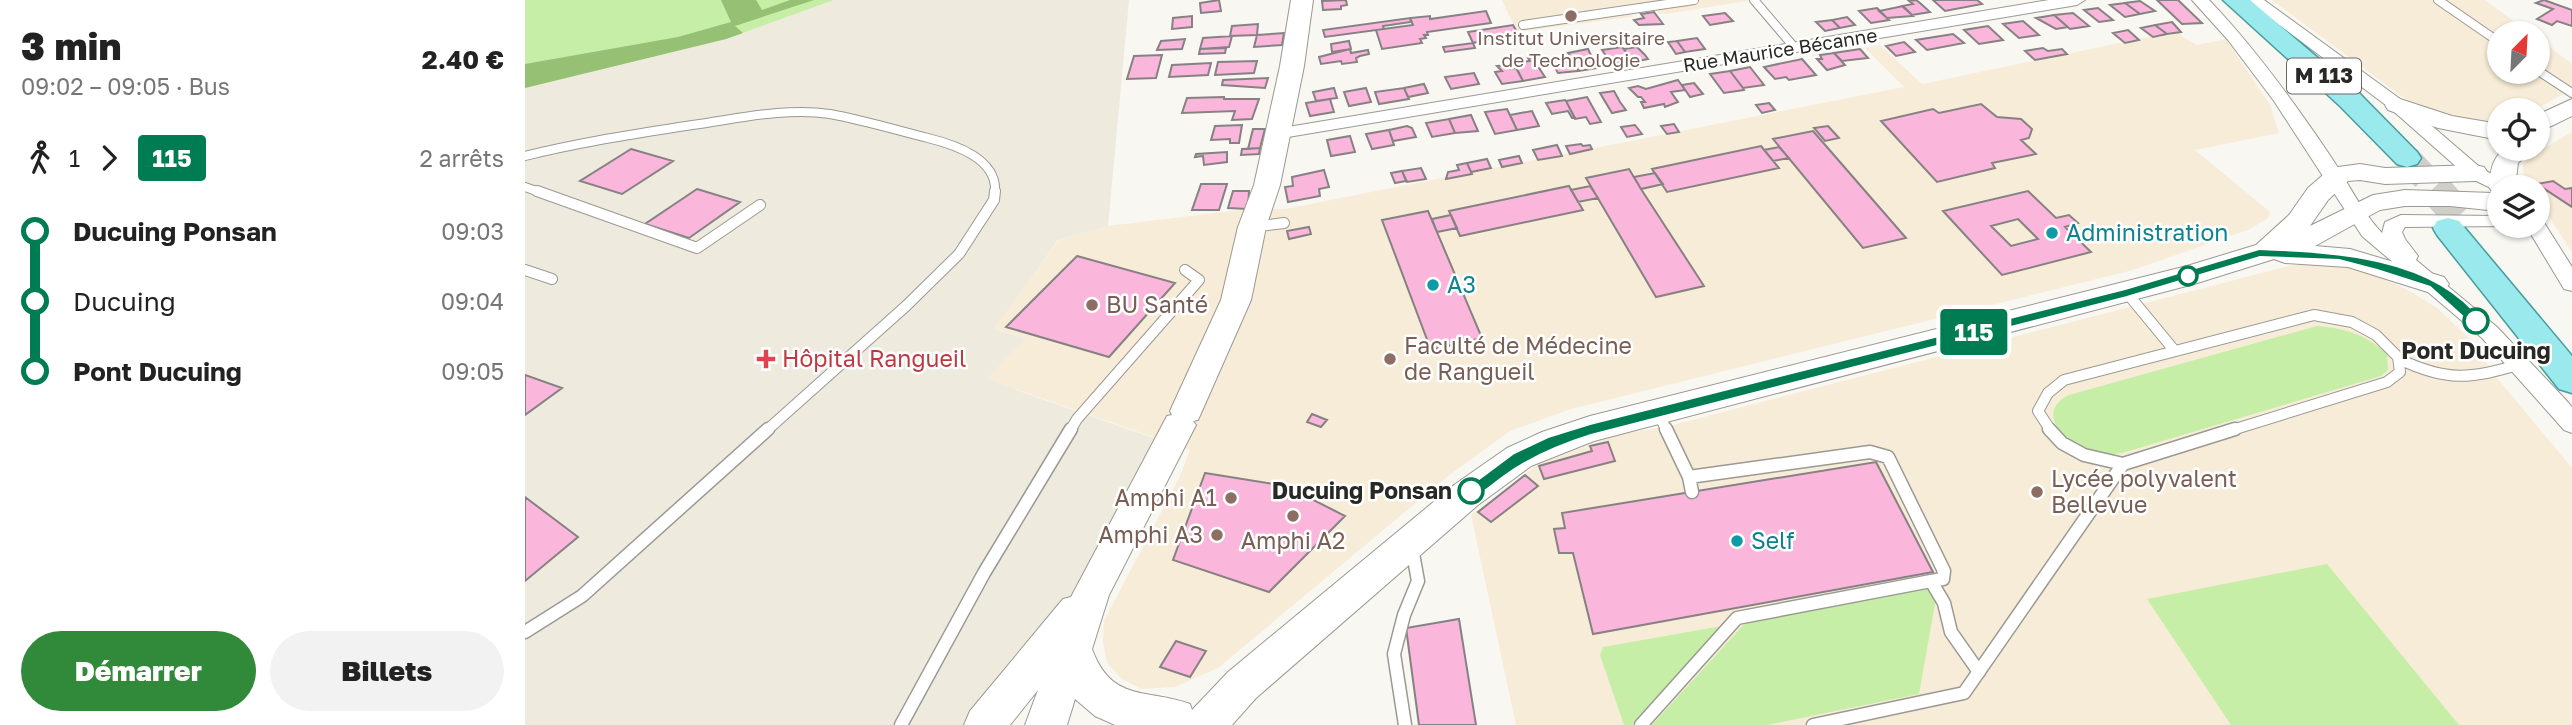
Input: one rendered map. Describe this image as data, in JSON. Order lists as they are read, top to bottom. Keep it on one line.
{"streets":{"main road":["M 113"],"street":["Rue Maurice Bécanne"]},"places":{"other":["Institut Universitaire de Technologie","Administration","A3","BU Santé","Pont Ducuing","Faculté de Médecine de Rangueil","Ducuing Ponsan","Lycée polyvalent Bellevue","Amphi A1","Amphi A2","Amphi A3","Self"],"health":["Hôpital Rangueil"]},"lines":["bus line 115"],"north":"top right","page":{"heading":["3 min","09:02 – 09:05 · Bus","2.40 €"],"on_map":"115","legs":["1","115","2 arrêts"],"list":[{"name":"Ducuing Ponsan","value":"09:03"},{"name":"Ducuing","value":"09:04"},{"name":"Pont Ducuing","value":"09:05"}],"buttons":["Démarrer","Billets"]}}
